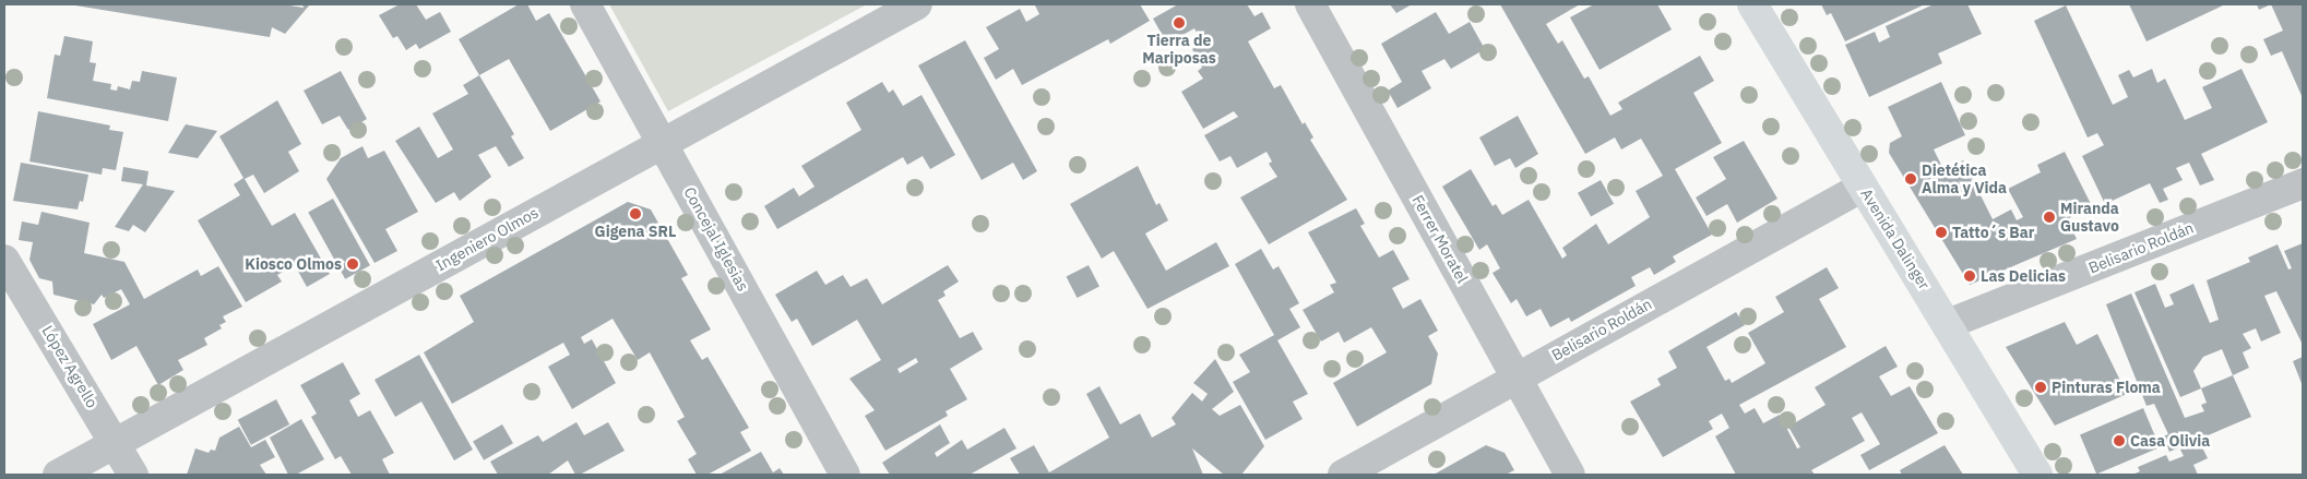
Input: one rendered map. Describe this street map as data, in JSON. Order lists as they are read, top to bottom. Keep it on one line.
{"streets":{"street":["Ingeniero Olmos","Concejal Iglesias","Ferrer Moratel","Avenida Dalinger","Belisario Roldán","López Agrello"]},"crossings":[["Ingeniero Olmos","Concejal Iglesias"],["Ingeniero Olmos","López Agrello"],["Ferrer Moratel","Belisario Roldán"],["Avenida Dalinger","Belisario Roldán"]],"places":["Tierra de Mariposas","Dietética Alma y Vida","Gigena SRL","Miranda Gustavo","Tatto´s Bar","Kiosco Olmos","Las Delicias","Pinturas Floma","Casa Olivia"]}
